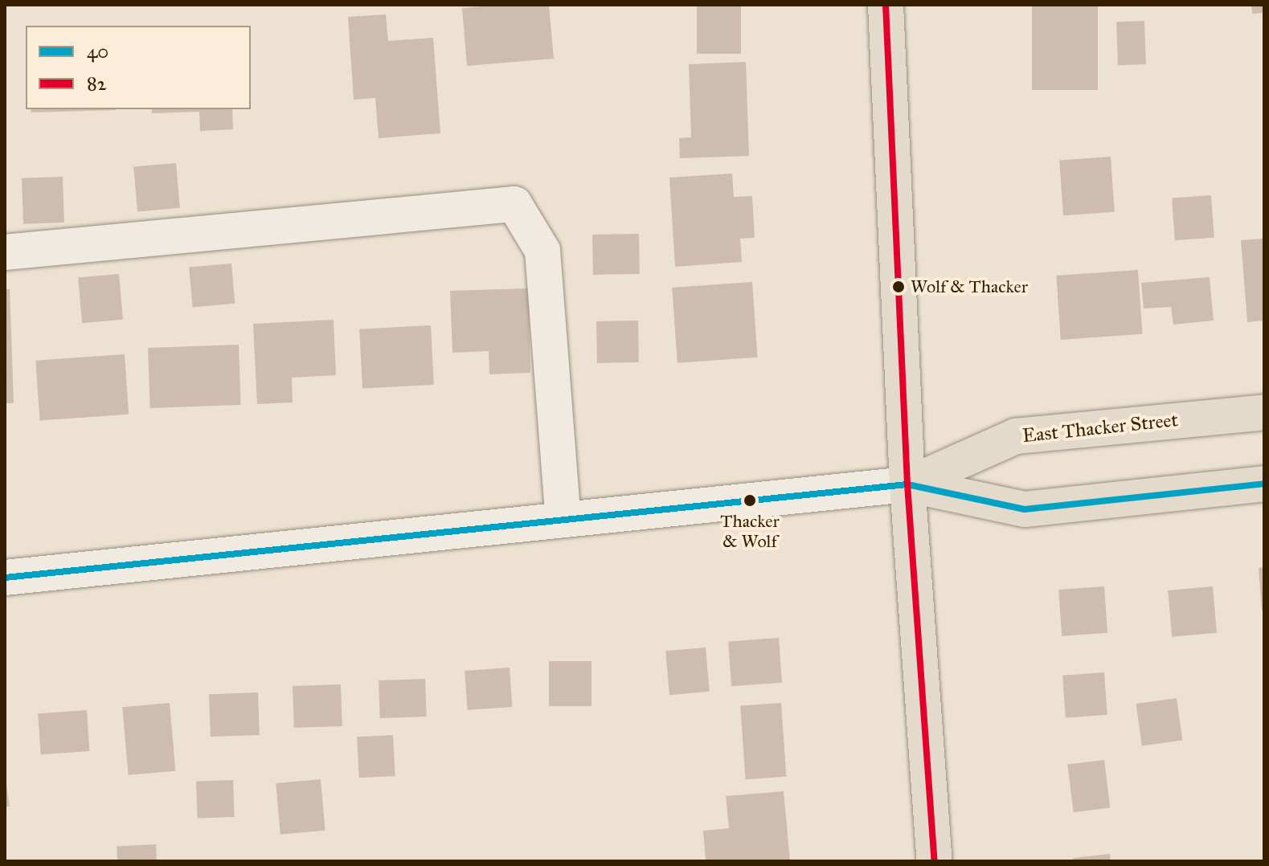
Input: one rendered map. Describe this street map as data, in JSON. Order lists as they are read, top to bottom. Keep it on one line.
{"streets":{"main road":["East Thacker Street"]},"places":["Wolf & Thacker","Thacker & Wolf"],"lines":["transit line 82","transit line 40"],"legend":["40","82"]}
